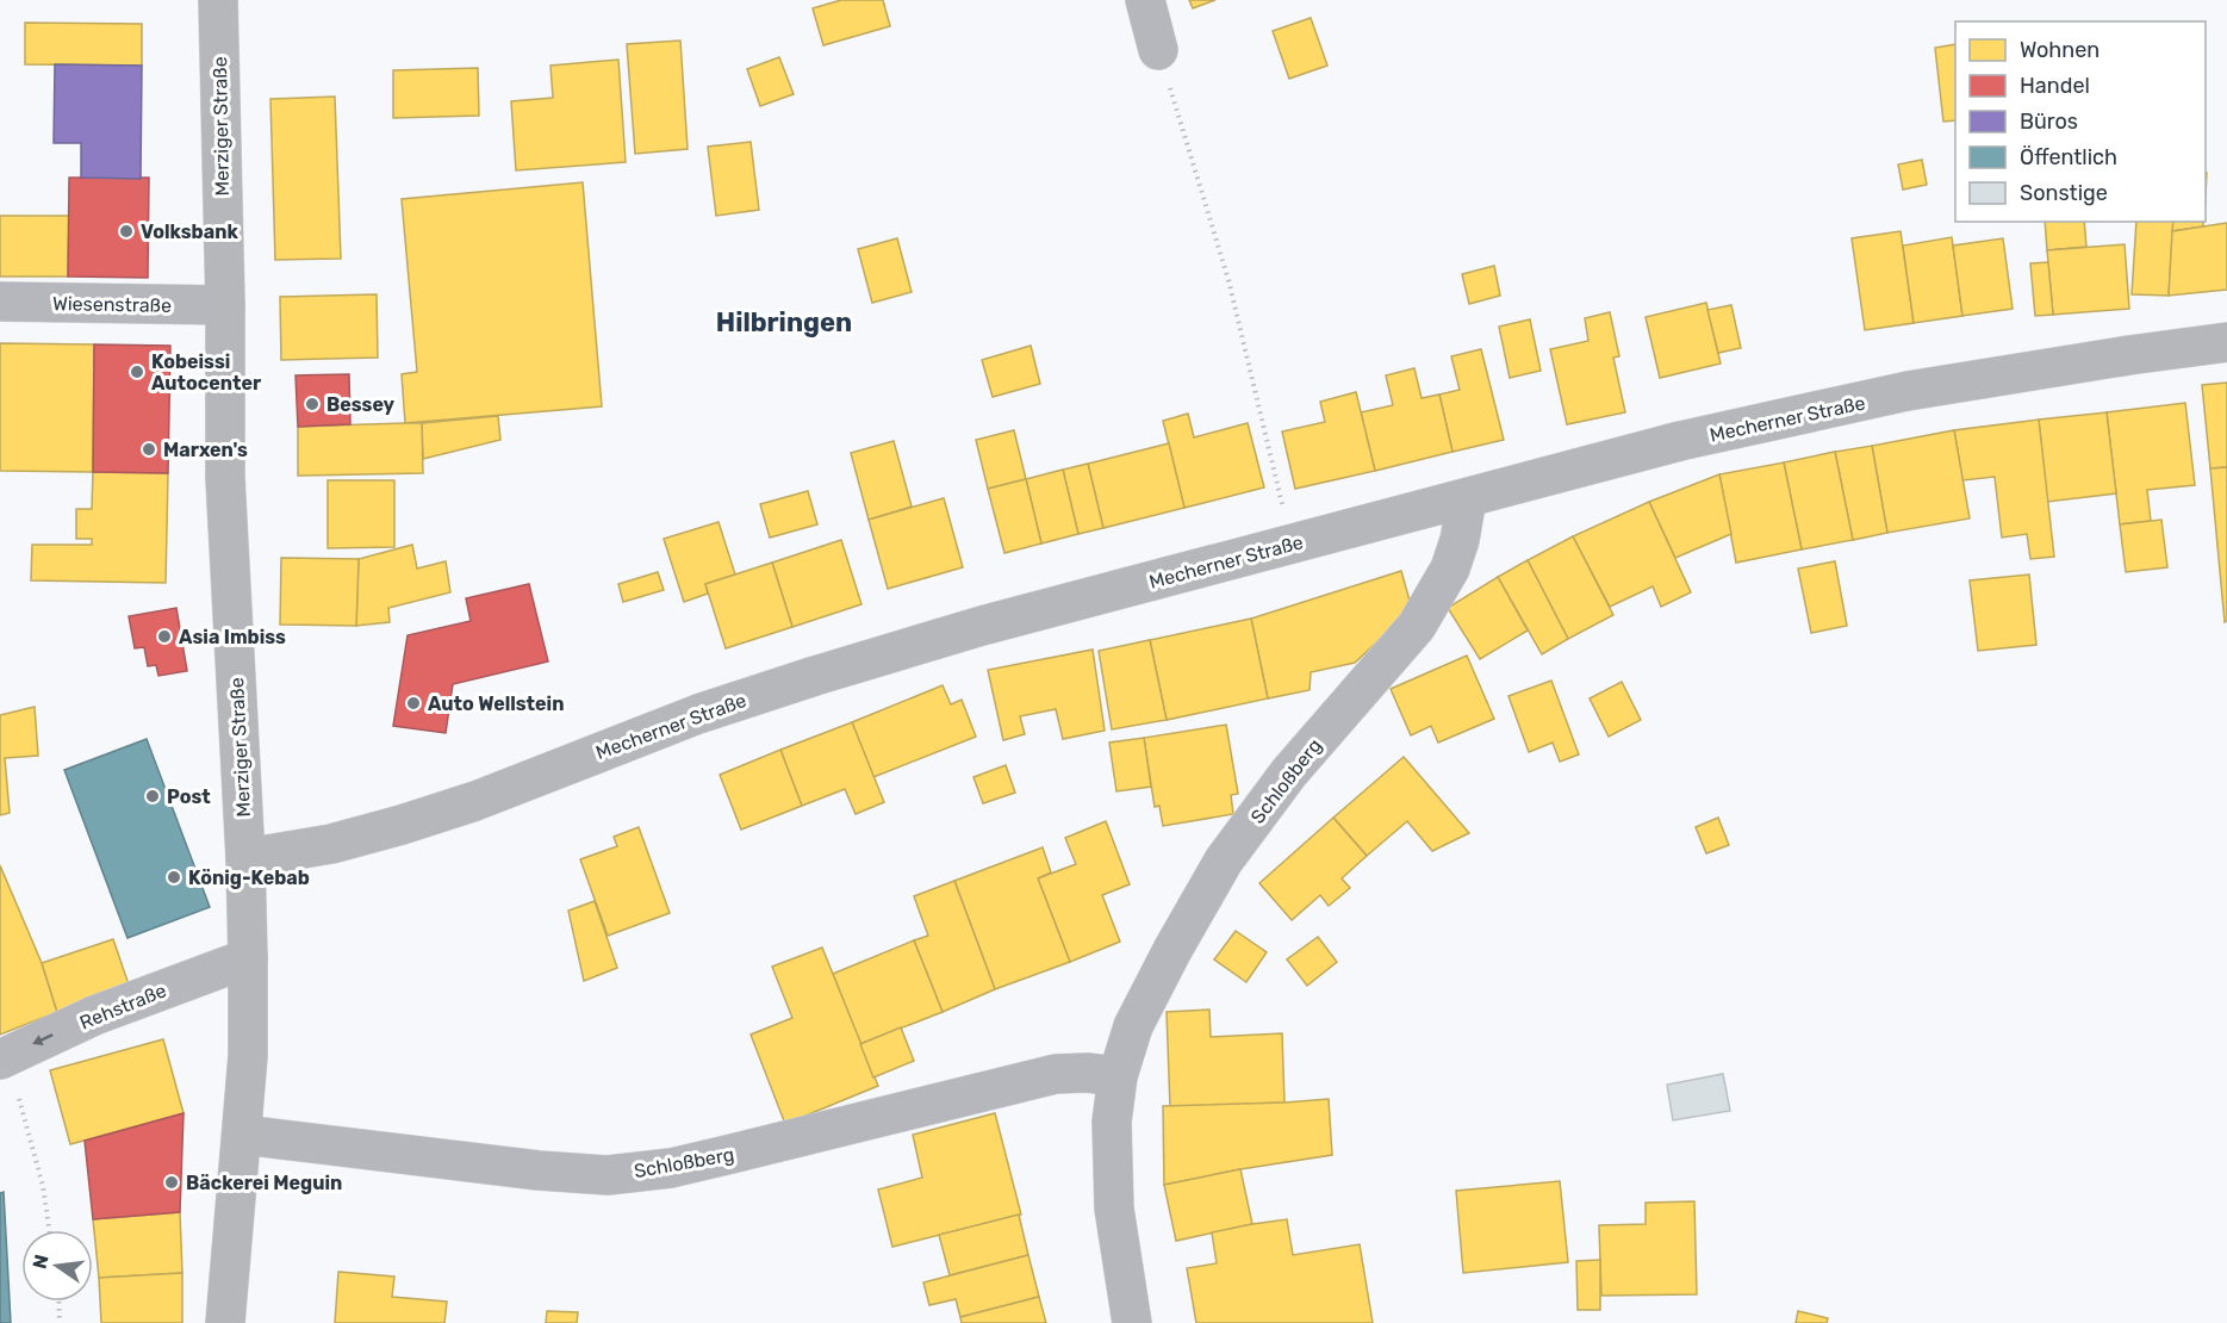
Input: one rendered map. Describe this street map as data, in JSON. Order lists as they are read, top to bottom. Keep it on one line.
{"streets":{"main road":["Merziger Straße","Mecherner Straße"],"street":["Wiesenstraße","Schloßberg","Rehstraße"]},"crossings":[["Merziger Straße","Wiesenstraße"],["Merziger Straße","Mecherner Straße"],["Merziger Straße","Schloßberg"],["Merziger Straße","Rehstraße"],["Mecherner Straße","Schloßberg"]],"one_way":["Rehstraße"],"districts":["Hilbringen"],"places":["Volksbank","Kobeissi Autocenter","Bessey","Marxen's","Asia Imbiss","Auto Wellstein","Post","König-Kebab","Bäckerei Meguin"],"legend":["Wohnen","Handel","Büros","Öffentlich","Sonstige"],"north":"left"}
